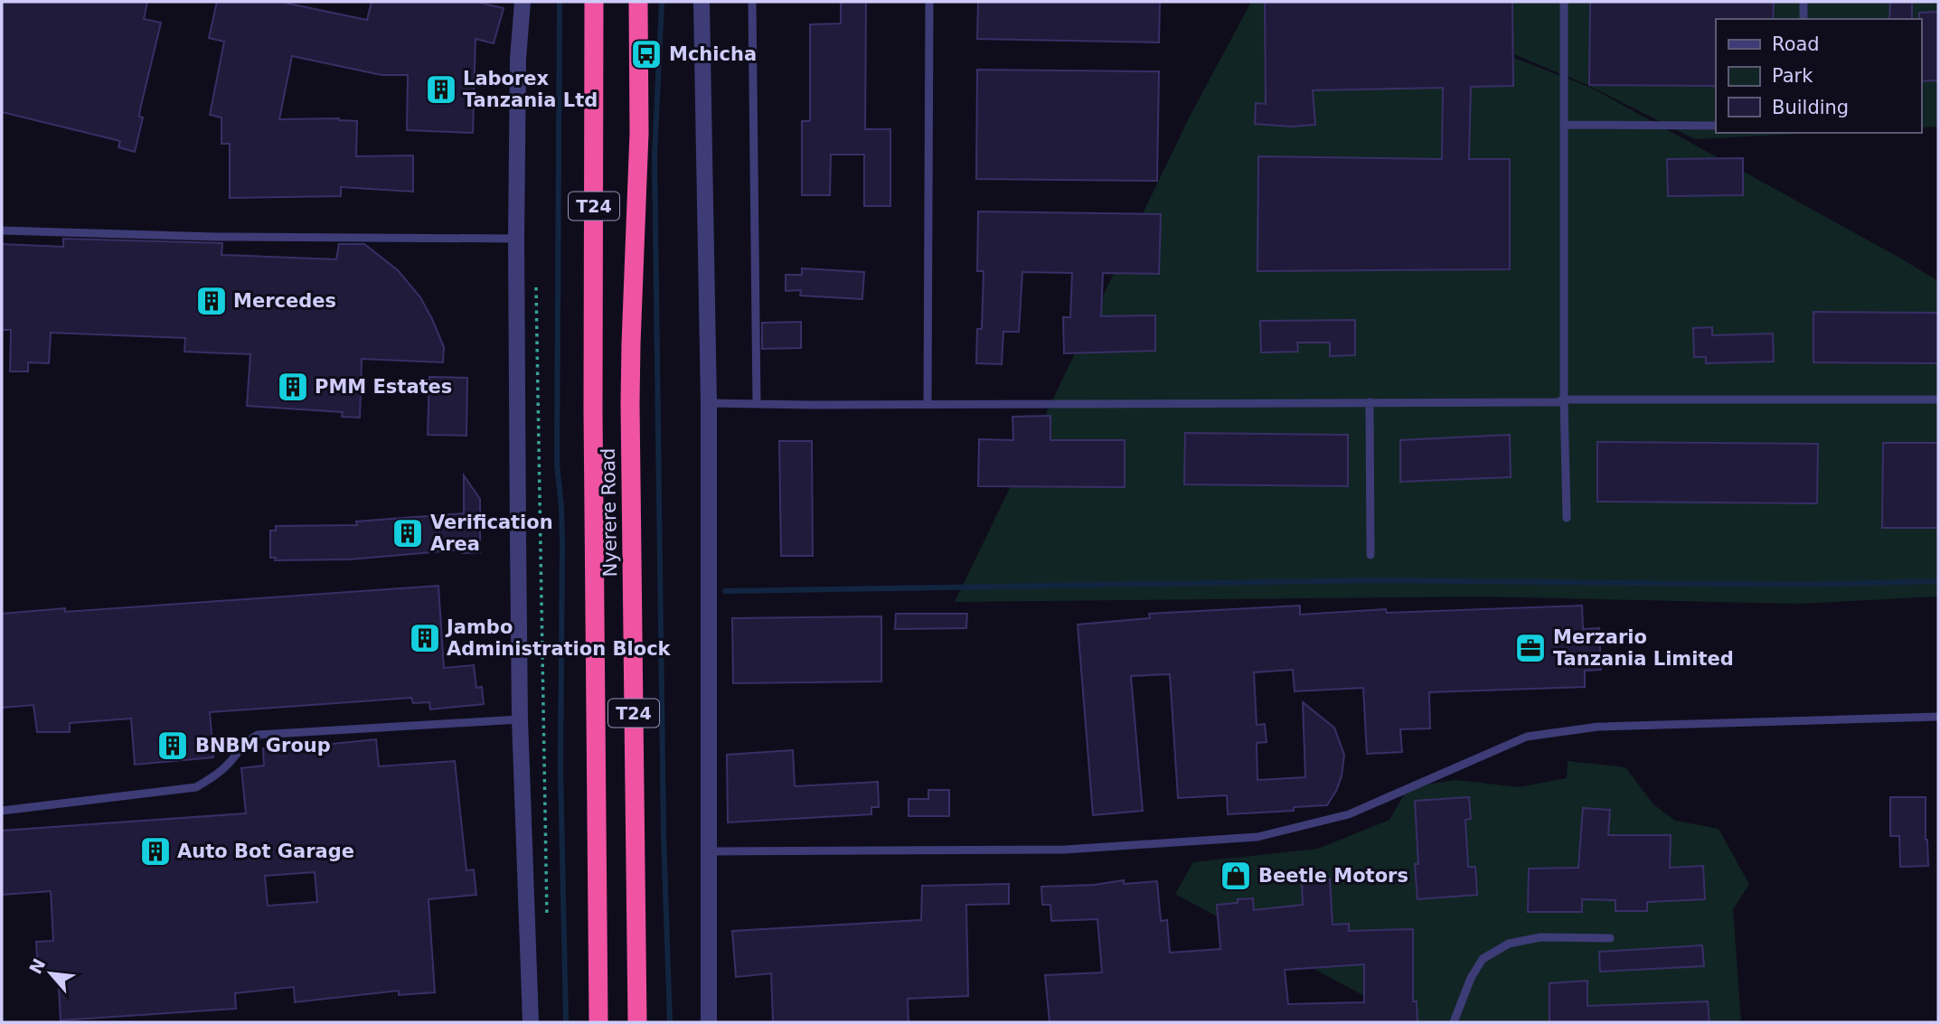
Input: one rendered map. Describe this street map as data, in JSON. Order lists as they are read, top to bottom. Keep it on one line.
{"streets":{"highway":["T24","Nyerere Road"]},"places":{"bus stop":["Mchicha"],"building":["Laborex Tanzania Ltd","Mercedes","PMM Estates","Verification Area","Jambo Administration Block","BNBM Group","Auto Bot Garage"],"office":["Merzario Tanzania Limited"],"shop":["Beetle Motors"]},"legend":["Road","Park","Building"],"north":"top left"}
